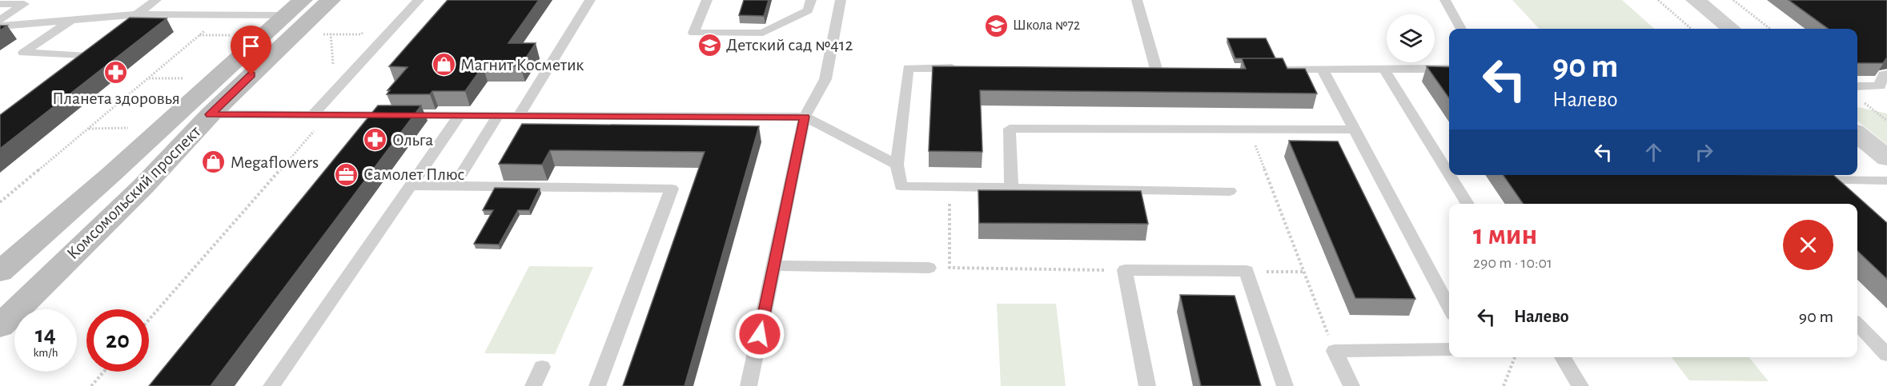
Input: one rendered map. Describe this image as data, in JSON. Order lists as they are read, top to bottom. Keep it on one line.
{"streets":{"main road":["Комсомольский проспект"]},"places":{"school or university":["Школа №72","Детский сад №412"],"shop":["Магнит Косметик","Megaflowers"],"pharmacy":["Планета здоровья","Ольга"],"office":["Самолет Плюс"]},"page":{"turn":["90 m","Налево"],"heading":["1 мин","290 m · 10:01"],"list":[{"name":"Налево","value":"90 m"}],"speed":"14 km/h","limit":"20"}}
